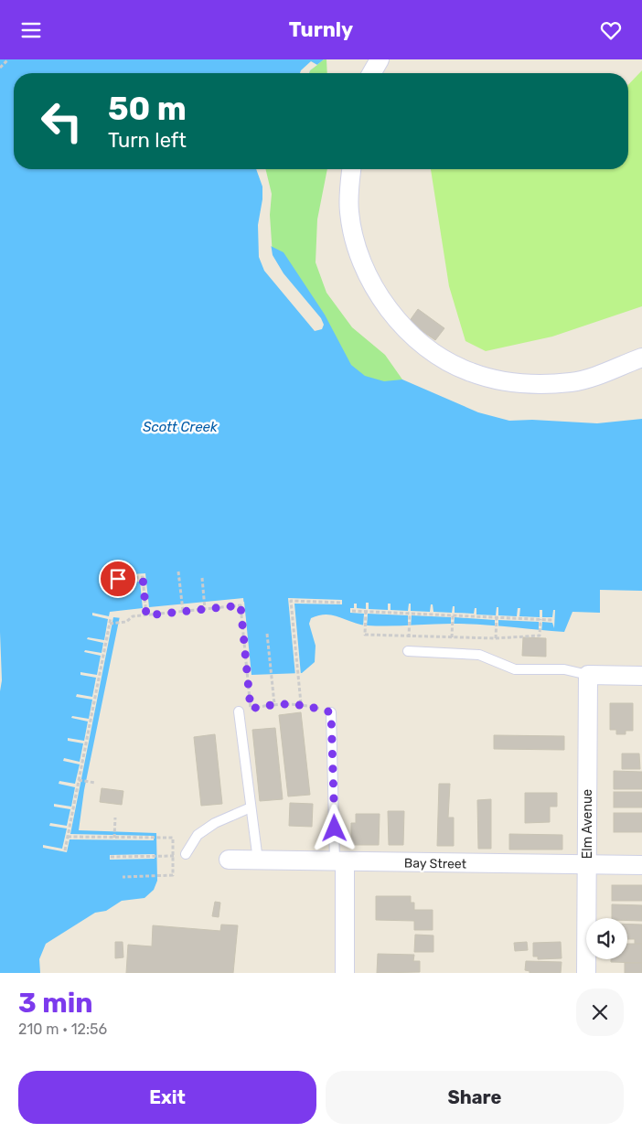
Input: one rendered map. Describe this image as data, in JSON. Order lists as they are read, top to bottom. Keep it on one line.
{"streets":{"street":["Elm Avenue","Bay Street"]},"crossings":[["Elm Avenue","Bay Street"]],"water":["Scott Creek"],"page":{"header":"Turnly","turn":["50 m","Turn left"],"heading":["3 min","210 m · 12:56"],"buttons":["Exit","Share"]}}
